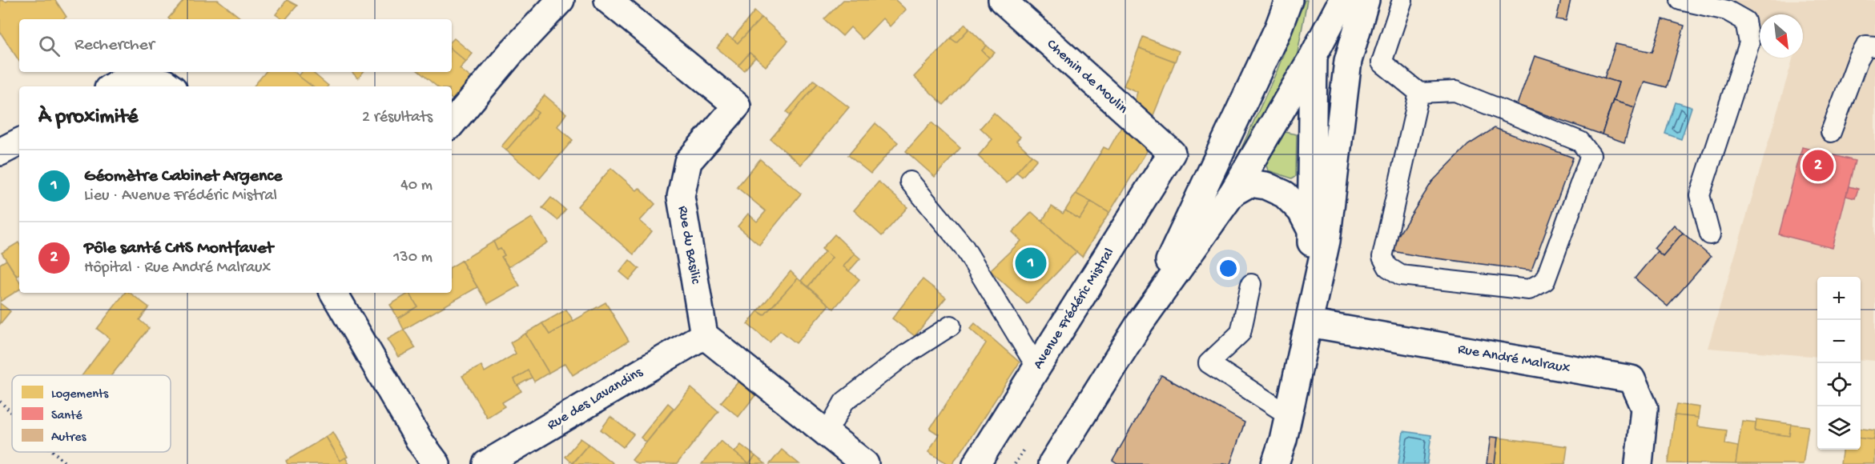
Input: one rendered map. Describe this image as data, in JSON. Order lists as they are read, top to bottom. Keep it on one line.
{"streets":{"street":["Chemin de Moulin","Rue du Basilic","Avenue Frédéric Mistral","Rue André Malraux","Rue des Lavandins"]},"crossings":[["Chemin de Moulin","Avenue Frédéric Mistral"],["Rue du Basilic","Rue des Lavandins"]],"legend":["Logements","Santé","Autres"],"north":"bottom right","page":{"search":"Rechercher","heading":["À proximité","2 résultats"],"pins":["2","1"],"list":[{"mark":"1","name":"Géomètre Cabinet Argence","note":"Lieu · Avenue Frédéric Mistral","value":"40 m"},{"mark":"2","name":"Pôle santé CHS Montfavet","note":"Hôpital · Rue André Malraux","value":"130 m"}],"map_buttons":["+","−"]}}
